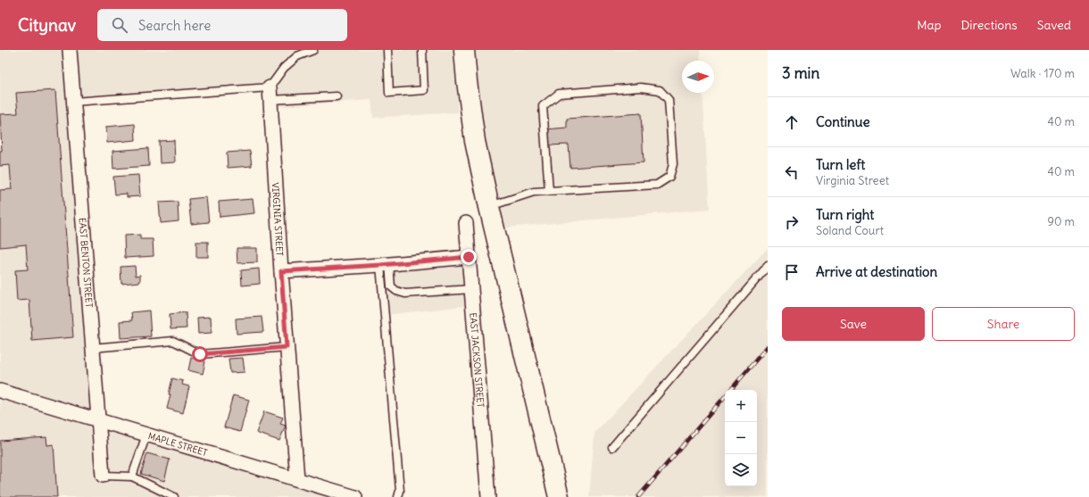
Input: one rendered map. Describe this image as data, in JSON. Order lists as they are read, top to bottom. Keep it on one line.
{"streets":{"street":["VIRGINIA STREET","EAST BENTON STREET","EAST JACKSON STREET","MAPLE STREET"]},"crossings":[["VIRGINIA STREET","MAPLE STREET"],["EAST BENTON STREET","MAPLE STREET"]],"north":"right","page":{"header":"Citynav","search":"Search here","nav":["Map","Directions","Saved"],"heading":["3 min","Walk · 170 m"],"list":[["Continue","40 m"],["Turn left","Virginia Street","40 m"],["Turn right","Soland Court","90 m"],"Arrive at destination"],"buttons":["Save","Share"],"map_buttons":["+","−"]}}
